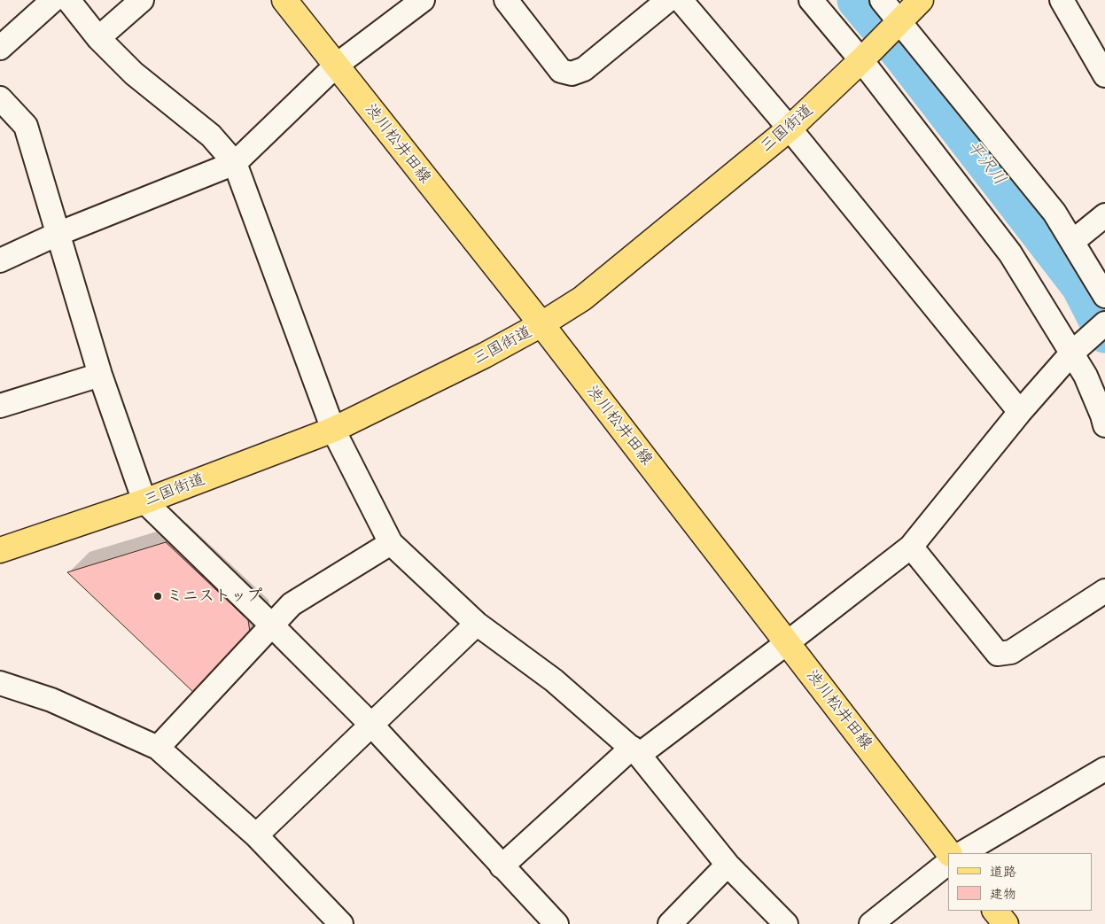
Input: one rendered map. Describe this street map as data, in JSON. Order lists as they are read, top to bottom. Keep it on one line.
{"streets":{"main road":["三国街道","渋川松井田線"]},"crossings":[["三国街道","渋川松井田線"]],"water":["平沢川"],"places":["ミニストップ"],"legend":["道路","建物"]}
